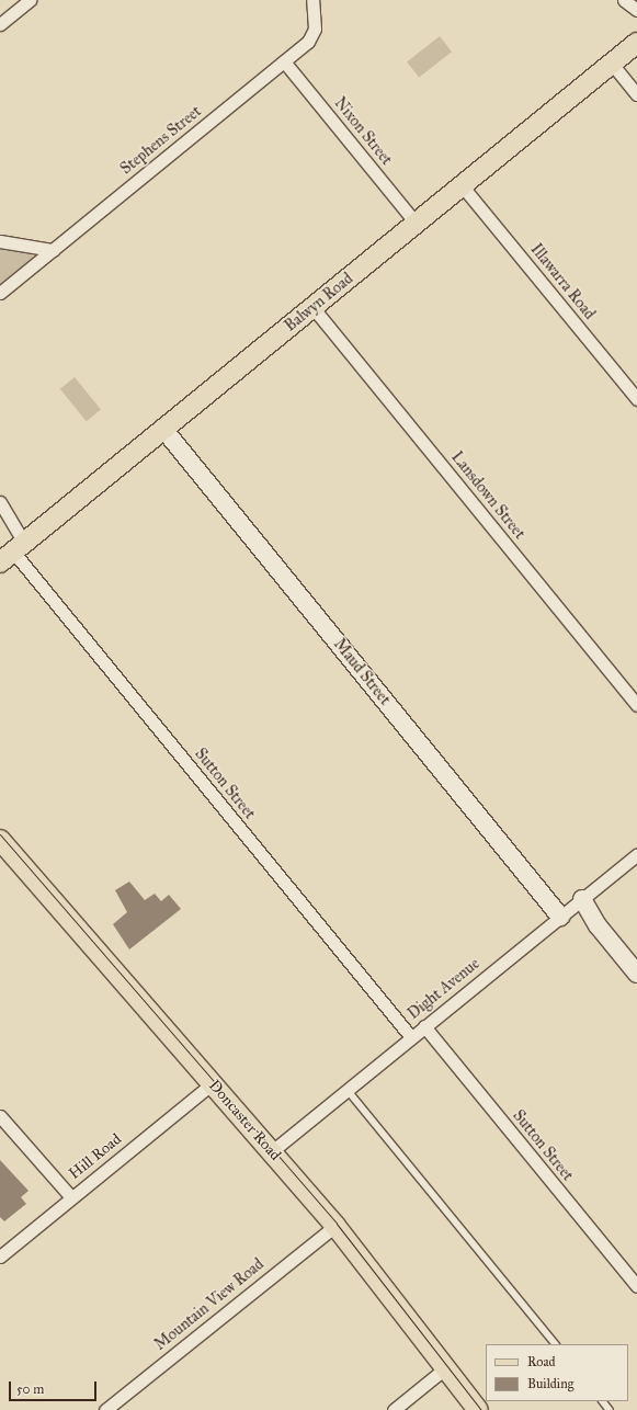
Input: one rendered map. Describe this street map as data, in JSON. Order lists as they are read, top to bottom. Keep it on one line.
{"streets":{"main road":["Balwyn Road","Doncaster Road"],"street":["Nixon Street","Stephens Street","Illawarra Road","Lansdown Street","Maud Street","Sutton Street","Dight Avenue","Hill Road","Mountain View Road"]},"crossings":[["Nixon Street","Stephens Street"],["Nixon Street","Balwyn Road"],["Illawarra Road","Balwyn Road"],["Balwyn Road","Lansdown Street"],["Balwyn Road","Maud Street"],["Balwyn Road","Sutton Street"],["Maud Street","Dight Avenue"],["Sutton Street","Dight Avenue"],["Dight Avenue","Doncaster Road"],["Doncaster Road","Hill Road"],["Doncaster Road","Mountain View Road"]],"legend":["Road","Building"],"scale_bar":"50 m"}
